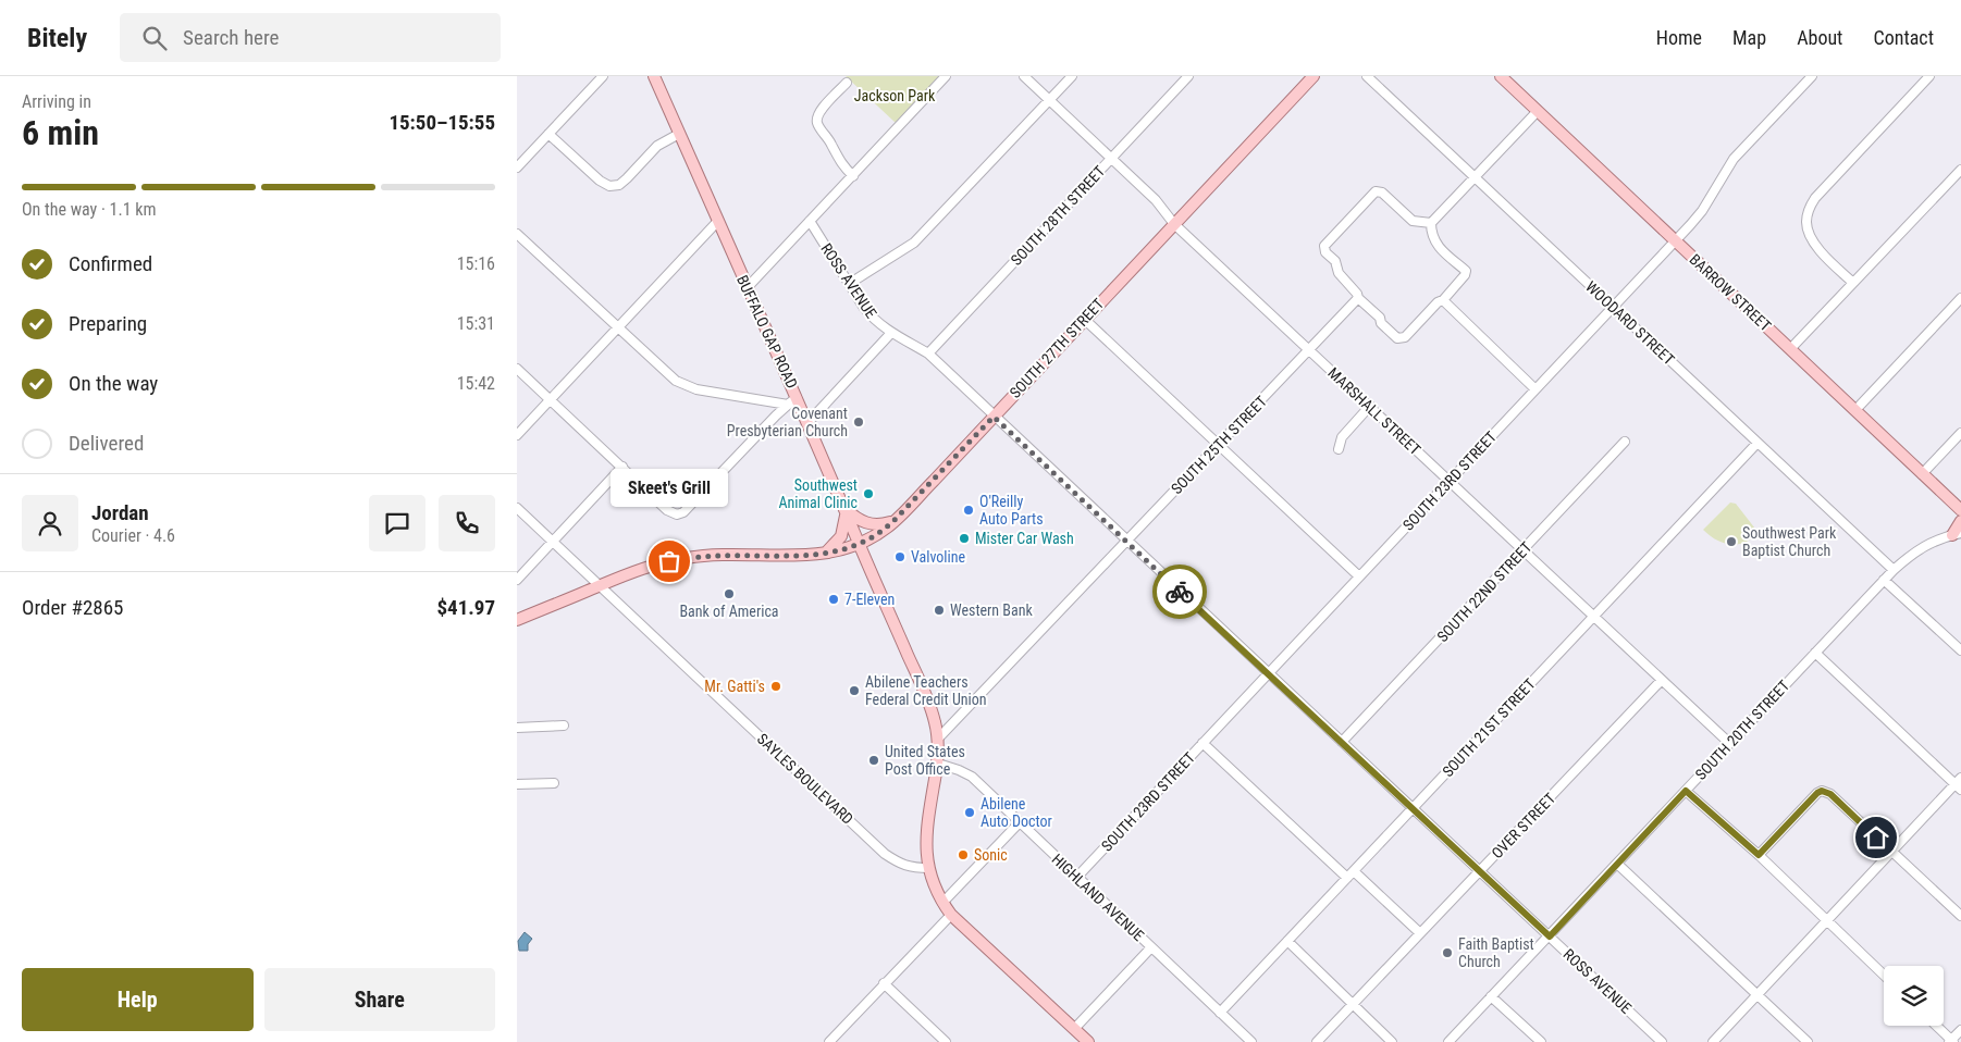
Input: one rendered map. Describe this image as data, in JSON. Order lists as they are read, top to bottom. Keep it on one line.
{"streets":{"main road":["BARROW STREET","BUFFALO GAP ROAD","SOUTH 27TH STREET"],"street":["SOUTH 28TH STREET","ROSS AVENUE","WOODARD STREET","MARSHALL STREET","SOUTH 25TH STREET","SOUTH 23RD STREET","SOUTH 22ND STREET","SOUTH 21ST STREET","SOUTH 20TH STREET","SAYLES BOULEVARD","OVER STREET","HIGHLAND AVENUE"]},"crossings":[["SOUTH 28TH STREET","ROSS AVENUE"],["SOUTH 28TH STREET","MARSHALL STREET"],["ROSS AVENUE","SOUTH 27TH STREET"],["ROSS AVENUE","SOUTH 25TH STREET"],["ROSS AVENUE","SOUTH 23RD STREET"],["ROSS AVENUE","SOUTH 22ND STREET"],["ROSS AVENUE","SOUTH 21ST STREET"],["ROSS AVENUE","SOUTH 20TH STREET"],["ROSS AVENUE","OVER STREET"],["BARROW STREET","SOUTH 23RD STREET"],["WOODARD STREET","SOUTH 23RD STREET"],["WOODARD STREET","SOUTH 21ST STREET"],["WOODARD STREET","SOUTH 20TH STREET"],["BUFFALO GAP ROAD","SOUTH 27TH STREET"],["BUFFALO GAP ROAD","SOUTH 25TH STREET"],["BUFFALO GAP ROAD","SAYLES BOULEVARD"],["BUFFALO GAP ROAD","HIGHLAND AVENUE"],["SOUTH 27TH STREET","MARSHALL STREET"],["SOUTH 27TH STREET","SAYLES BOULEVARD"],["MARSHALL STREET","SOUTH 25TH STREET"],["MARSHALL STREET","SOUTH 23RD STREET"],["MARSHALL STREET","SOUTH 22ND STREET"],["MARSHALL STREET","SOUTH 21ST STREET"],["MARSHALL STREET","SOUTH 20TH STREET"],["MARSHALL STREET","OVER STREET"],["SOUTH 23RD STREET","HIGHLAND AVENUE"],["SOUTH 21ST STREET","HIGHLAND AVENUE"]],"parks":["Jackson Park"],"places":["Covenant Presbyterian Church","Southwest Animal Clinic","O'Reilly Auto Parts","Mister Car Wash","Southwest Park Baptist Church","Valvoline","Skeet's Grill","Bank of America","7-Eleven","Western Bank","Mr. Gatti's","Abilene Teachers Federal Credit Union","United States Post Office","Abilene Auto Doctor","Sonic","Faith Baptist Church"],"page":{"header":"Bitely","search":"Search here","nav":["Home","Map","About","Contact"],"heading":["6 min","Arriving in","15:50–15:55"],"panel":["Jordan","Courier · 4.6","Order #2865","$41.97"],"bar":"On the way · 1.1 km","list":[["Confirmed","15:16"],["Preparing","15:31"],["On the way","15:42"],"Delivered"],"bubble":"Skeet's Grill","buttons":["Help","Share"]}}
